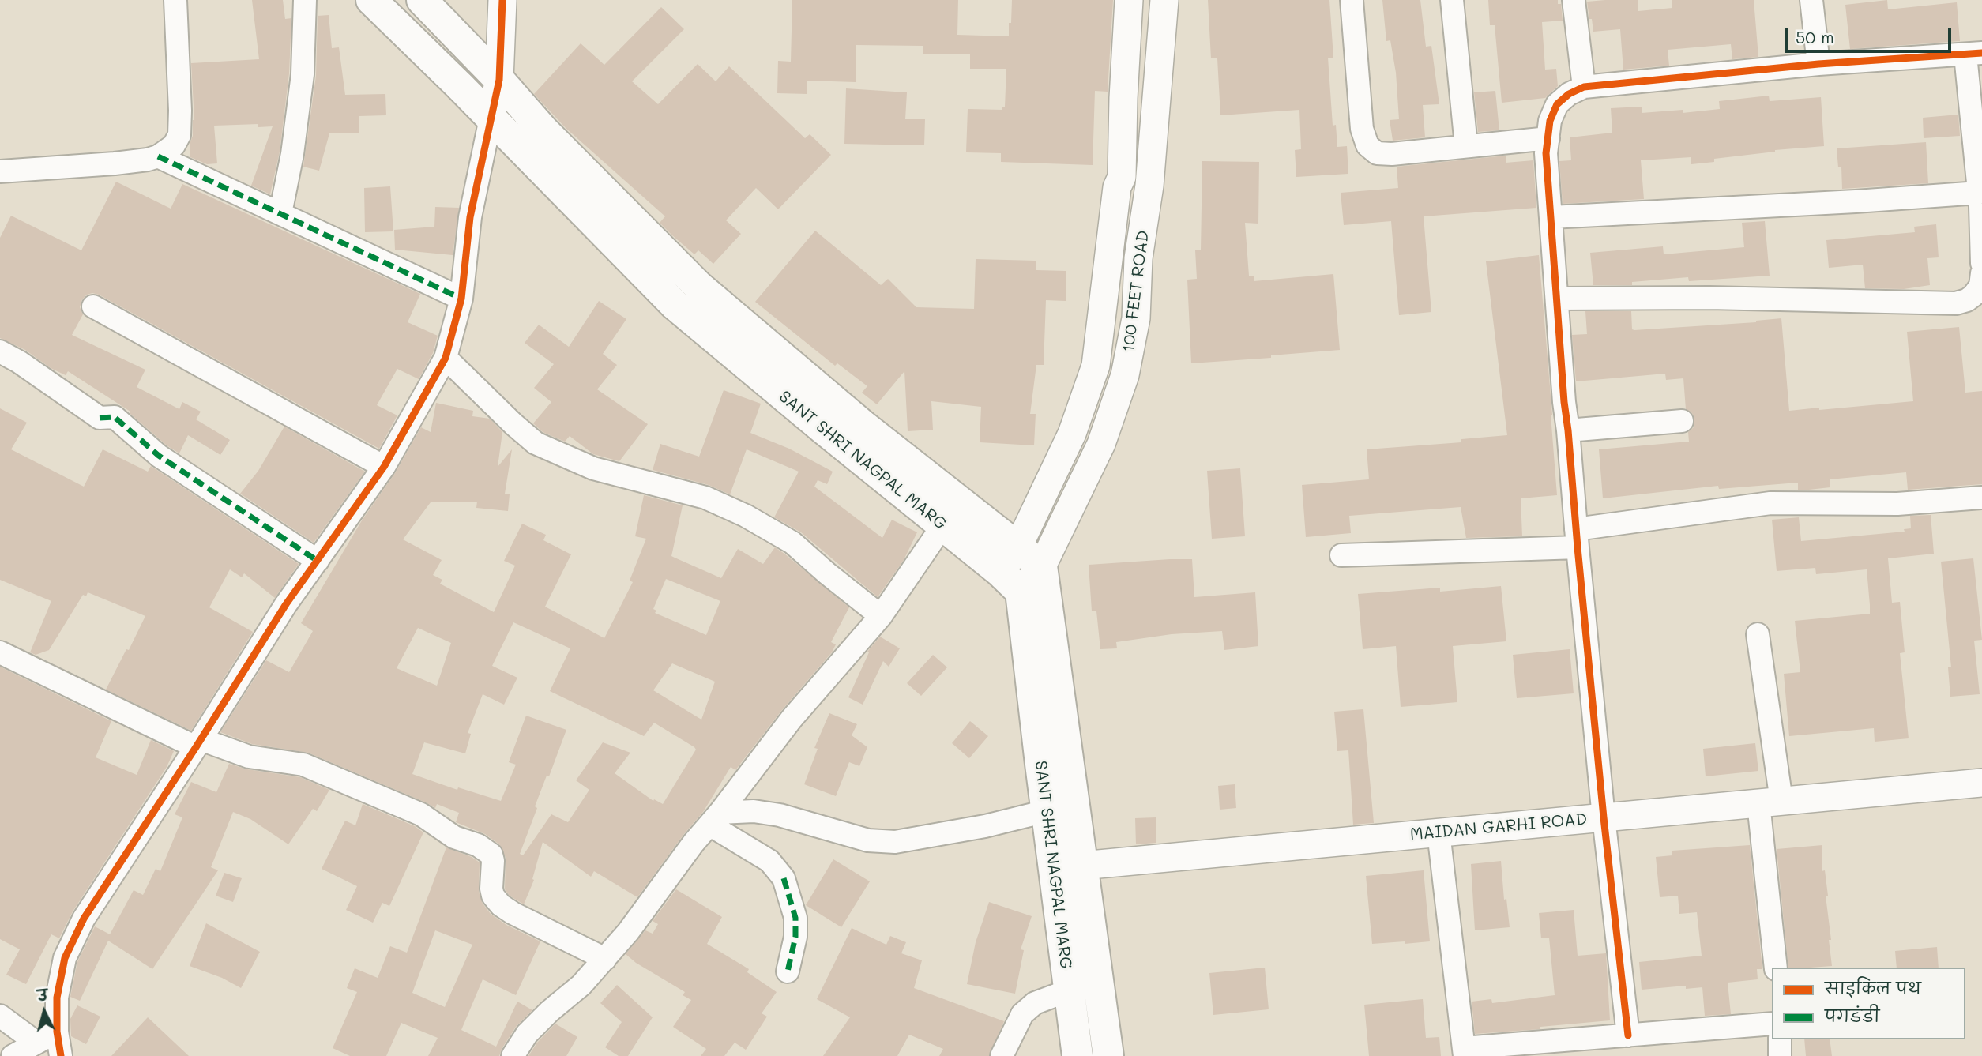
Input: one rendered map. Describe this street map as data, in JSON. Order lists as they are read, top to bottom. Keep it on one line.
{"streets":{"main road":["SANT SHRI NAGPAL MARG"],"street":["100 FEET ROAD","MAIDAN GARHI ROAD"]},"crossings":[["100 FEET ROAD","SANT SHRI NAGPAL MARG"],["SANT SHRI NAGPAL MARG","MAIDAN GARHI ROAD"]],"legend":["साइकिल पथ","पगडंडी"],"scale_bar":"50 m","north":"top"}
